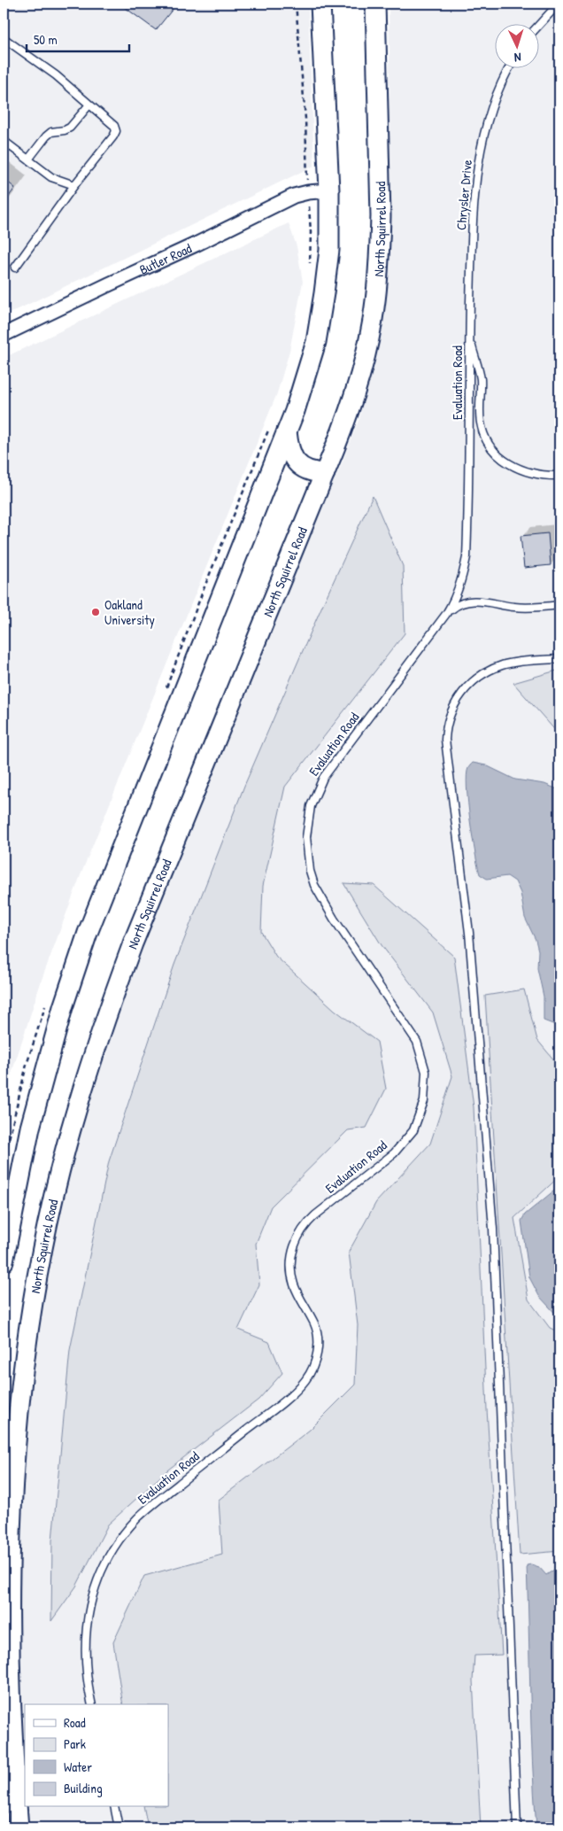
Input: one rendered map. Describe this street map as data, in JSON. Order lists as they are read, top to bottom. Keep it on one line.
{"streets":{"main road":["North Squirrel Road"],"street":["Butler Road"],"lane":["Chrysler Drive","Evaluation Road"]},"crossings":[["Chrysler Drive","Evaluation Road"]],"places":["Oakland University"],"legend":["Road","Park","Water","Building"],"scale_bar":"50 m","north":"bottom"}
